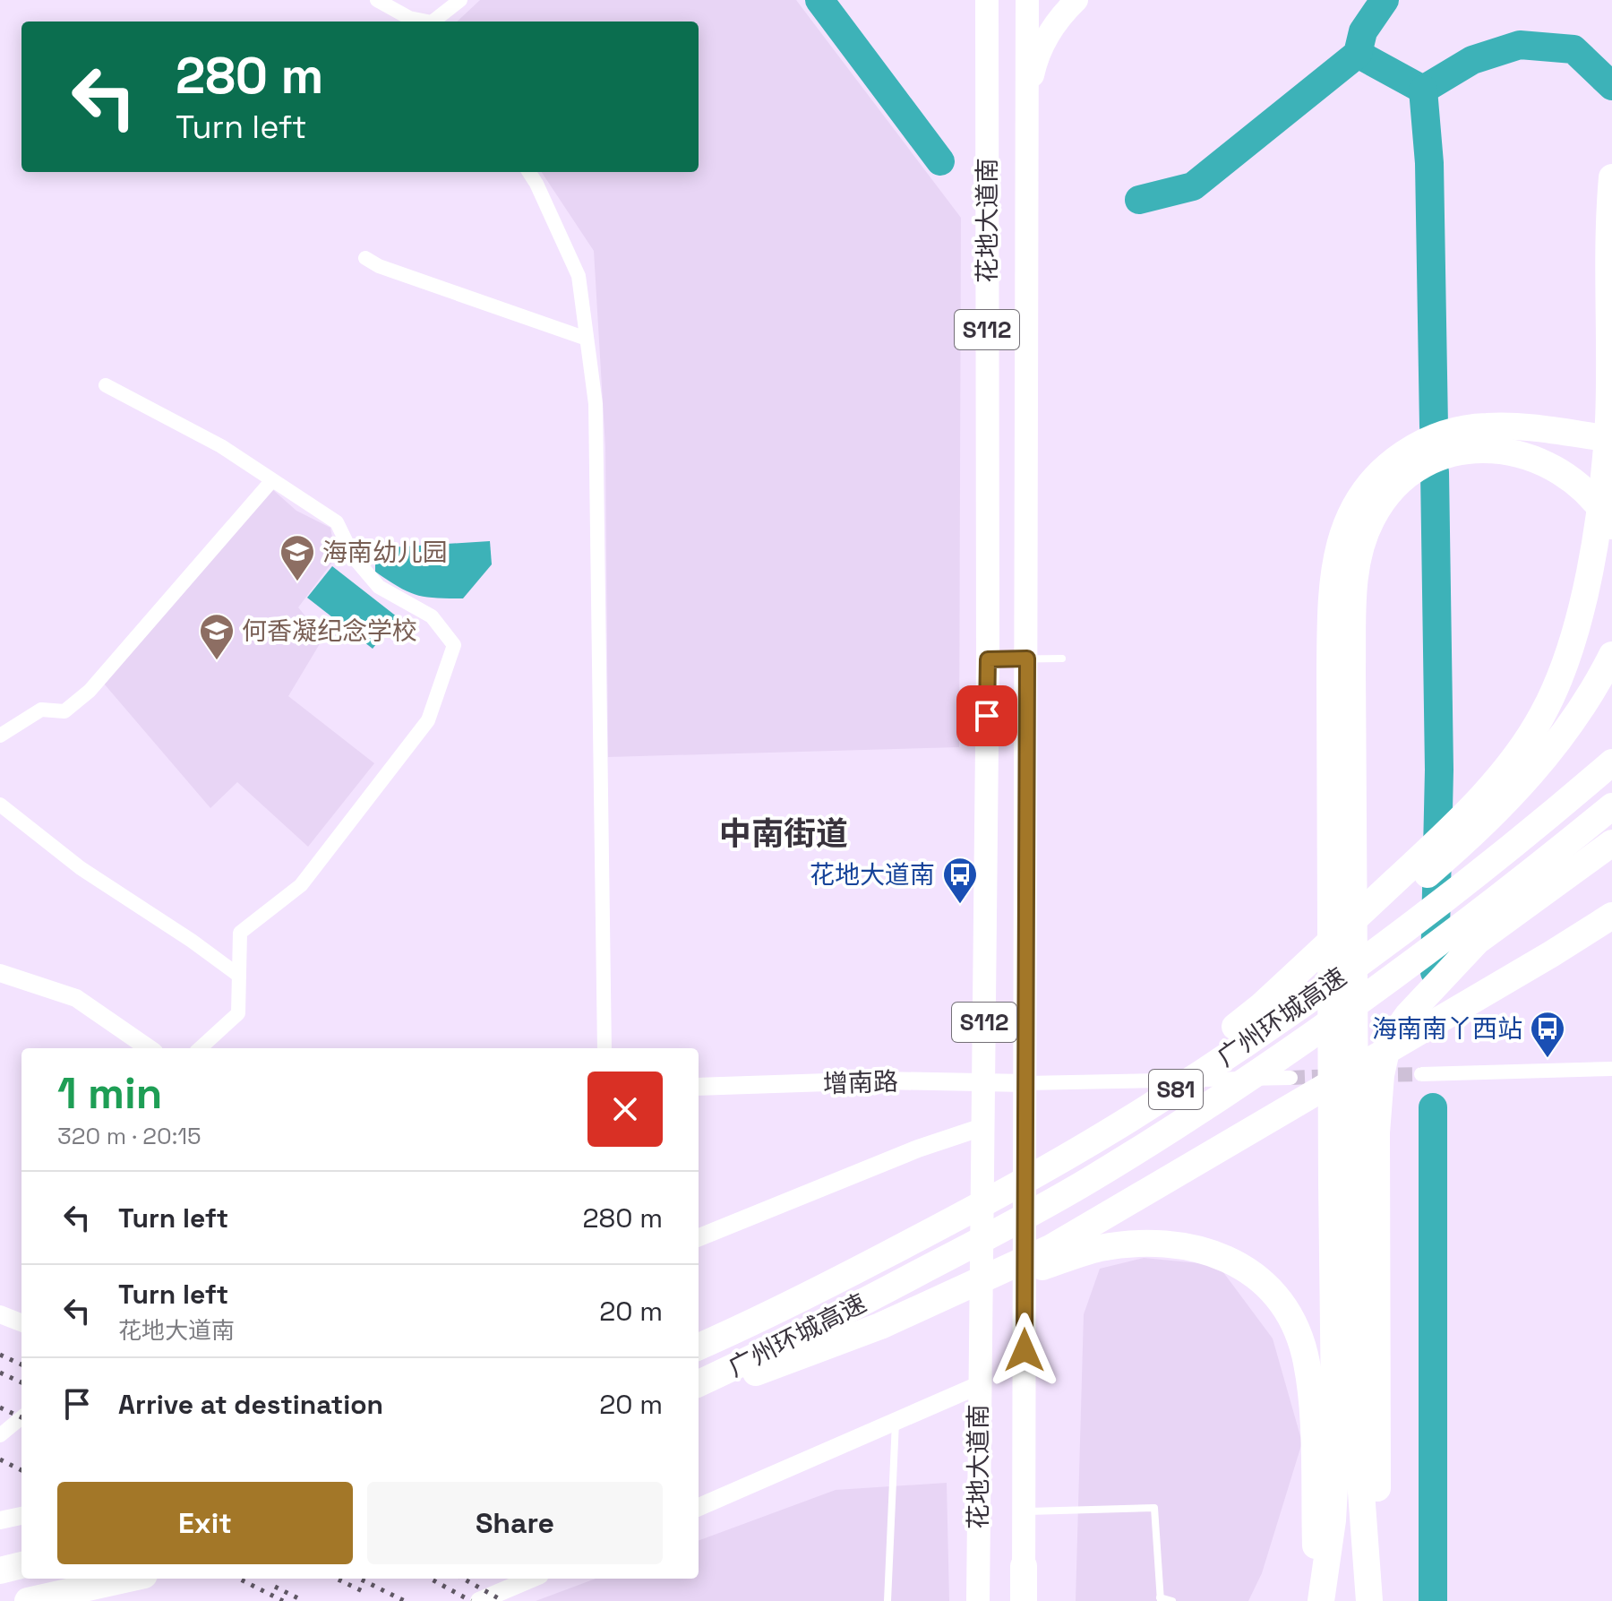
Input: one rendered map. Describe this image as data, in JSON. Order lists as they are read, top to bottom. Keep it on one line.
{"streets":{"highway":["广州环城高速","S81"],"main road":["花地大道南","S112"],"street":["增南路"]},"crossings":[["花地大道南","增南路"]],"districts":["中南街道"],"places":{"school or university":["海南幼儿园","何香凝纪念学校"],"bus stop":["花地大道南","海南南丫西站"]},"page":{"turn":["280 m","Turn left"],"heading":["1 min","320 m · 20:15"],"list":[{"name":"Turn left","value":"280 m"},{"name":"Turn left","note":"花地大道南","value":"20 m"},{"name":"Arrive at destination","value":"20 m"}],"buttons":["Exit","Share"]}}
